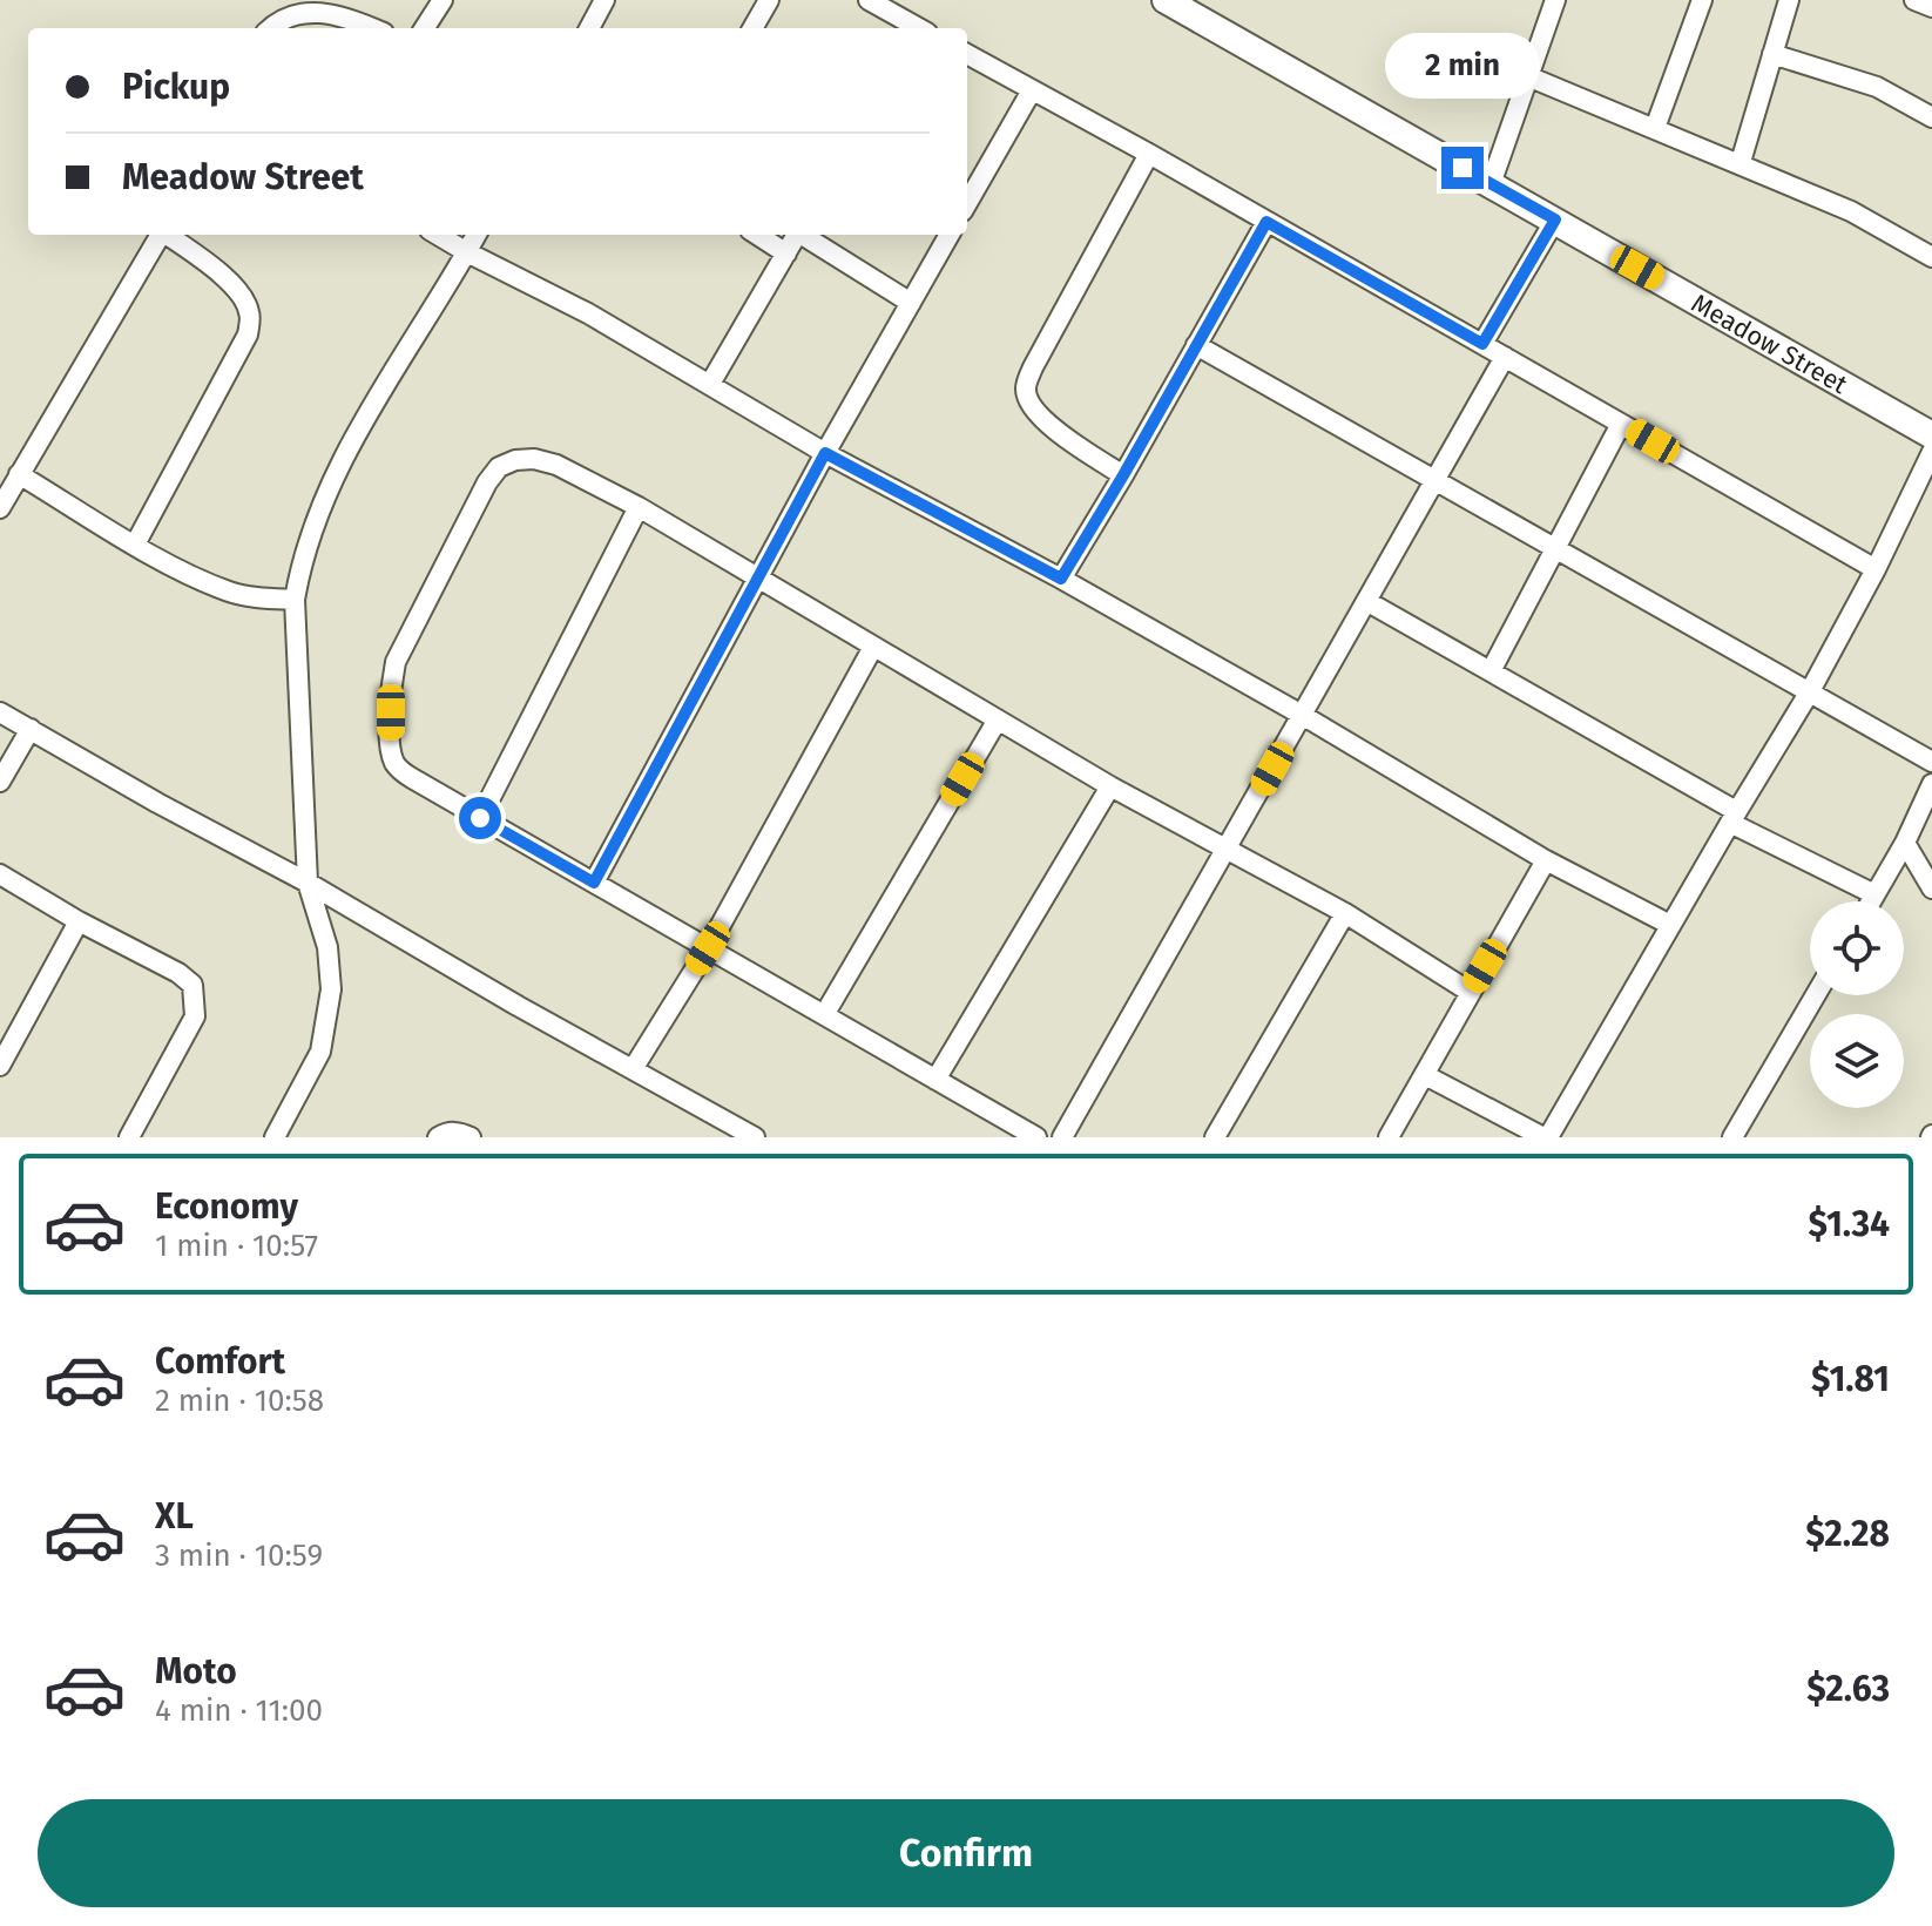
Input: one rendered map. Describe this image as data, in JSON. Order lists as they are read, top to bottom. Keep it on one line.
{"streets":{"street":["Meadow Street"]},"page":{"banner":["Pickup","Meadow Street"],"bubble":"2 min","list":[{"name":"Economy","note":"1 min · 10:57","value":"$1.34"},{"name":"Comfort","note":"2 min · 10:58","value":"$1.81"},{"name":"XL","note":"3 min · 10:59","value":"$2.28"},{"name":"Moto","note":"4 min · 11:00","value":"$2.63"}],"buttons":"Confirm"}}
